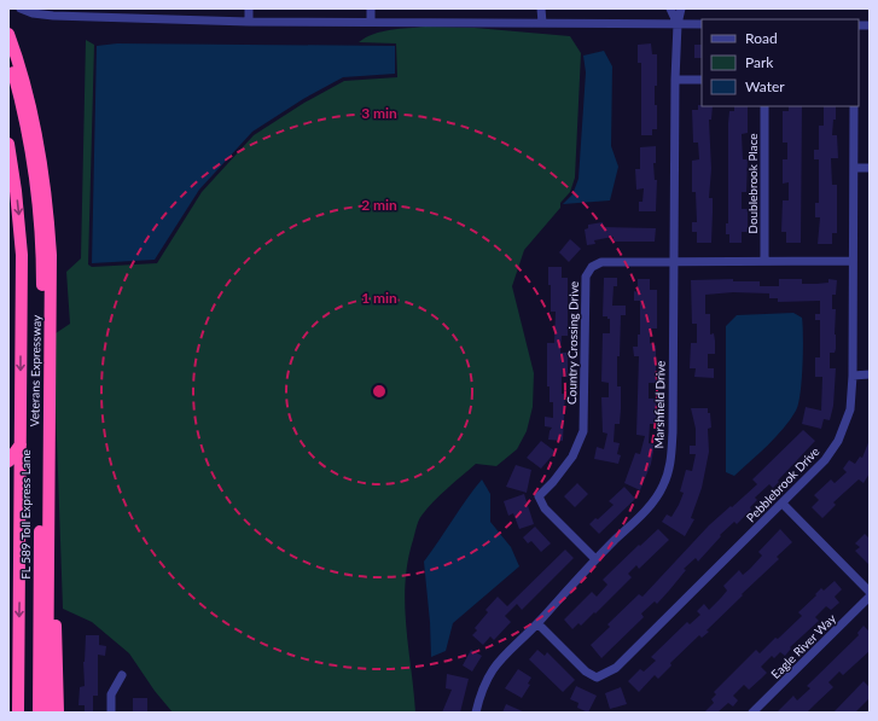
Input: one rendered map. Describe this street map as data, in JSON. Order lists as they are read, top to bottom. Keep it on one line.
{"streets":{"highway":["Veterans Expressway","FL 589 Toll Express Lane"],"street":["Doublebrook Place","Country Crossing Drive","Marshfield Drive","Pebblebrook Drive","Eagle River Way"]},"crossings":[["Doublebrook Place","Country Crossing Drive"],["Country Crossing Drive","Marshfield Drive"],["Country Crossing Drive","Pebblebrook Drive"],["Marshfield Drive","Pebblebrook Drive"]],"legend":["Road","Park","Water"],"rings":["3 min","2 min","1 min"]}
